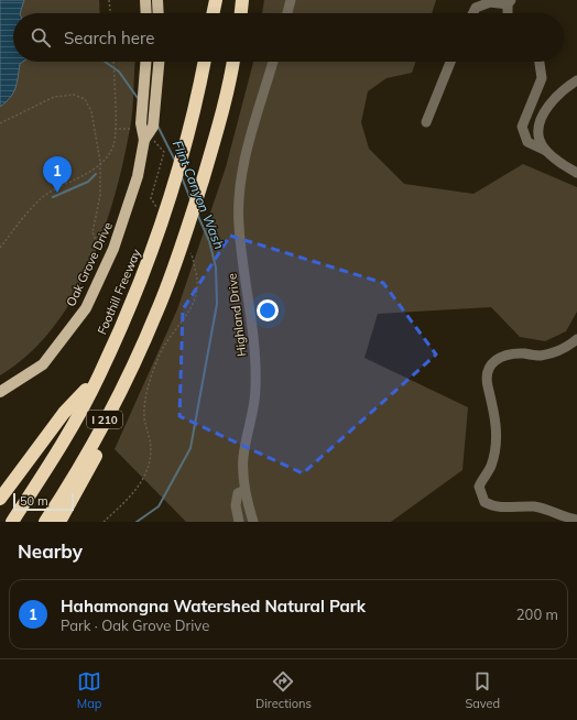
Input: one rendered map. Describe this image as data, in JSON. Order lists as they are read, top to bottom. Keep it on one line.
{"streets":{"highway":["Foothill Freeway","I 210"],"main road":["Oak Grove Drive"],"street":["Highland Drive"]},"water":["Flint Canyon Wash"],"scale_bar":"50 m","page":{"search":"Search here","pins":"1","scale":"50 m","heading":"Nearby","list":[{"mark":"1","name":"Hahamongna Watershed Natural Park","note":"Park · Oak Grove Drive","value":"200 m"}],"nav":["Map","Directions","Saved"]}}
